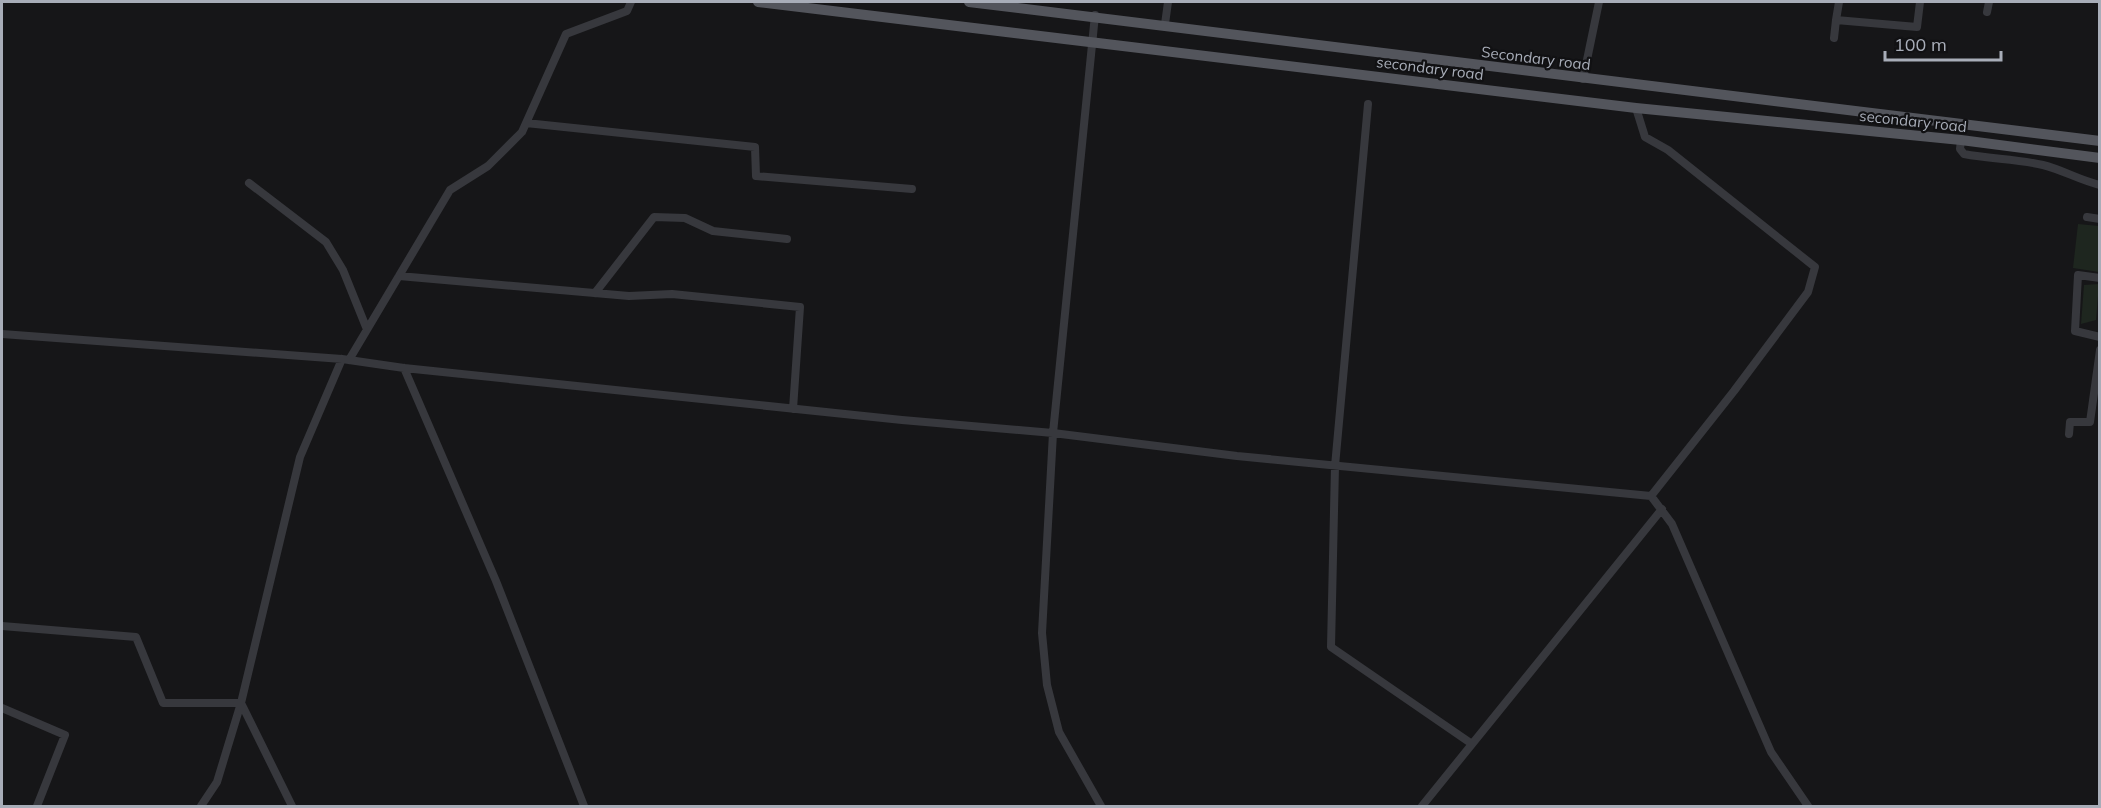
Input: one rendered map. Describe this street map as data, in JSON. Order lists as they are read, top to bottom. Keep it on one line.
{"streets":{"main road":["Secondary road","secondary road"]},"scale_bar":"100 m"}
